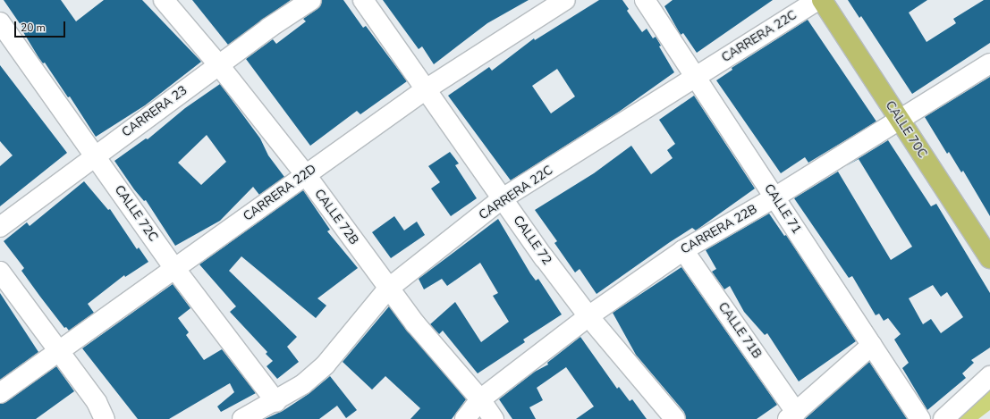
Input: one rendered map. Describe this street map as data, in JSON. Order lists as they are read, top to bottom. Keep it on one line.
{"streets":{"main road":["CALLE 70C"],"street":["CARRERA 22C","CARRERA 23","CARRERA 22D","CALLE 71","CALLE 72C","CALLE 72B","CARRERA 22B","CALLE 72","CALLE 71B"]},"crossings":[["CARRERA 22C","CALLE 71"],["CARRERA 22C","CALLE 72C"],["CARRERA 22C","CALLE 72B"],["CARRERA 22C","CALLE 72"],["CARRERA 23","CALLE 72C"],["CARRERA 23","CALLE 72B"],["CALLE 70C","CARRERA 22B"],["CARRERA 22D","CALLE 72C"],["CARRERA 22D","CALLE 72B"],["CARRERA 22D","CALLE 72"],["CALLE 71","CARRERA 22B"],["CALLE 72B","CARRERA 22B"],["CARRERA 22B","CALLE 72"],["CARRERA 22B","CALLE 71B"]],"scale_bar":"20 m"}
